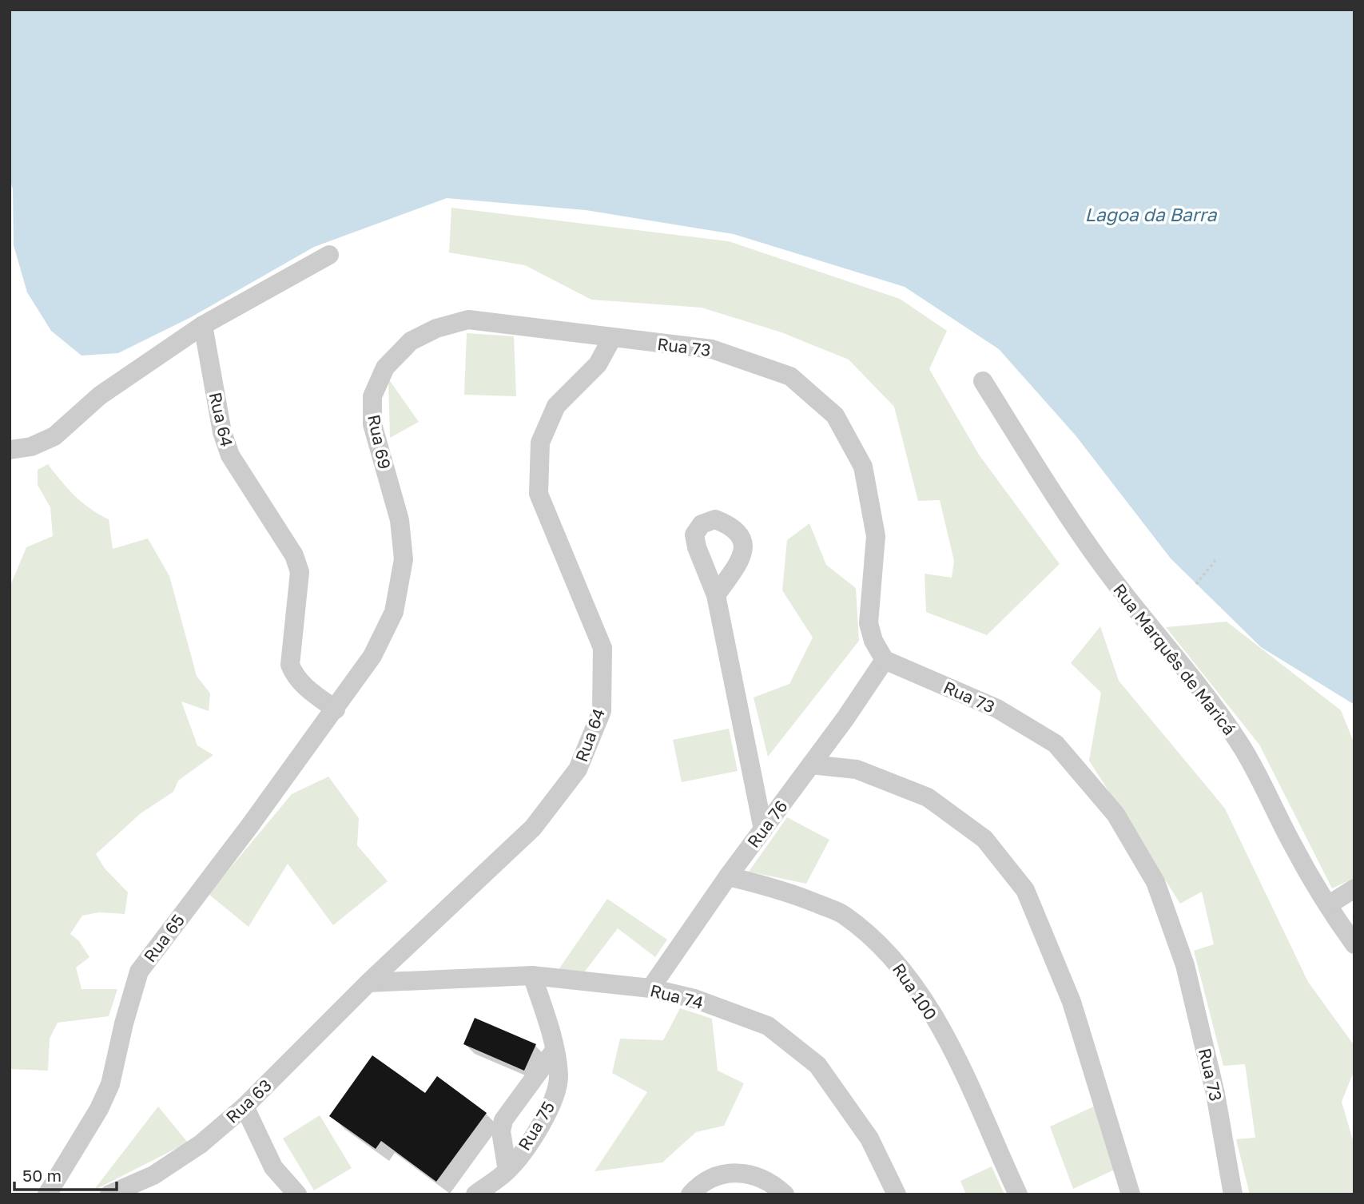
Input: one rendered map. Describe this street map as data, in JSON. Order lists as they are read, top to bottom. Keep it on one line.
{"streets":{"street":["Rua 73","Rua 64","Rua 69","Rua Marquês de Maricá","Rua 76","Rua 65","Rua 100","Rua 74","Rua 63","Rua 75"]},"crossings":[["Rua 73","Rua 64"],["Rua 73","Rua 69"],["Rua 73","Rua 76"],["Rua 64","Rua 69"],["Rua 64","Rua 65"],["Rua 64","Rua 74"],["Rua 64","Rua 63"],["Rua 69","Rua 65"],["Rua 76","Rua 100"],["Rua 76","Rua 74"],["Rua 74","Rua 63"],["Rua 74","Rua 75"]],"water":["Lagoa da Barra"],"scale_bar":"50 m"}
